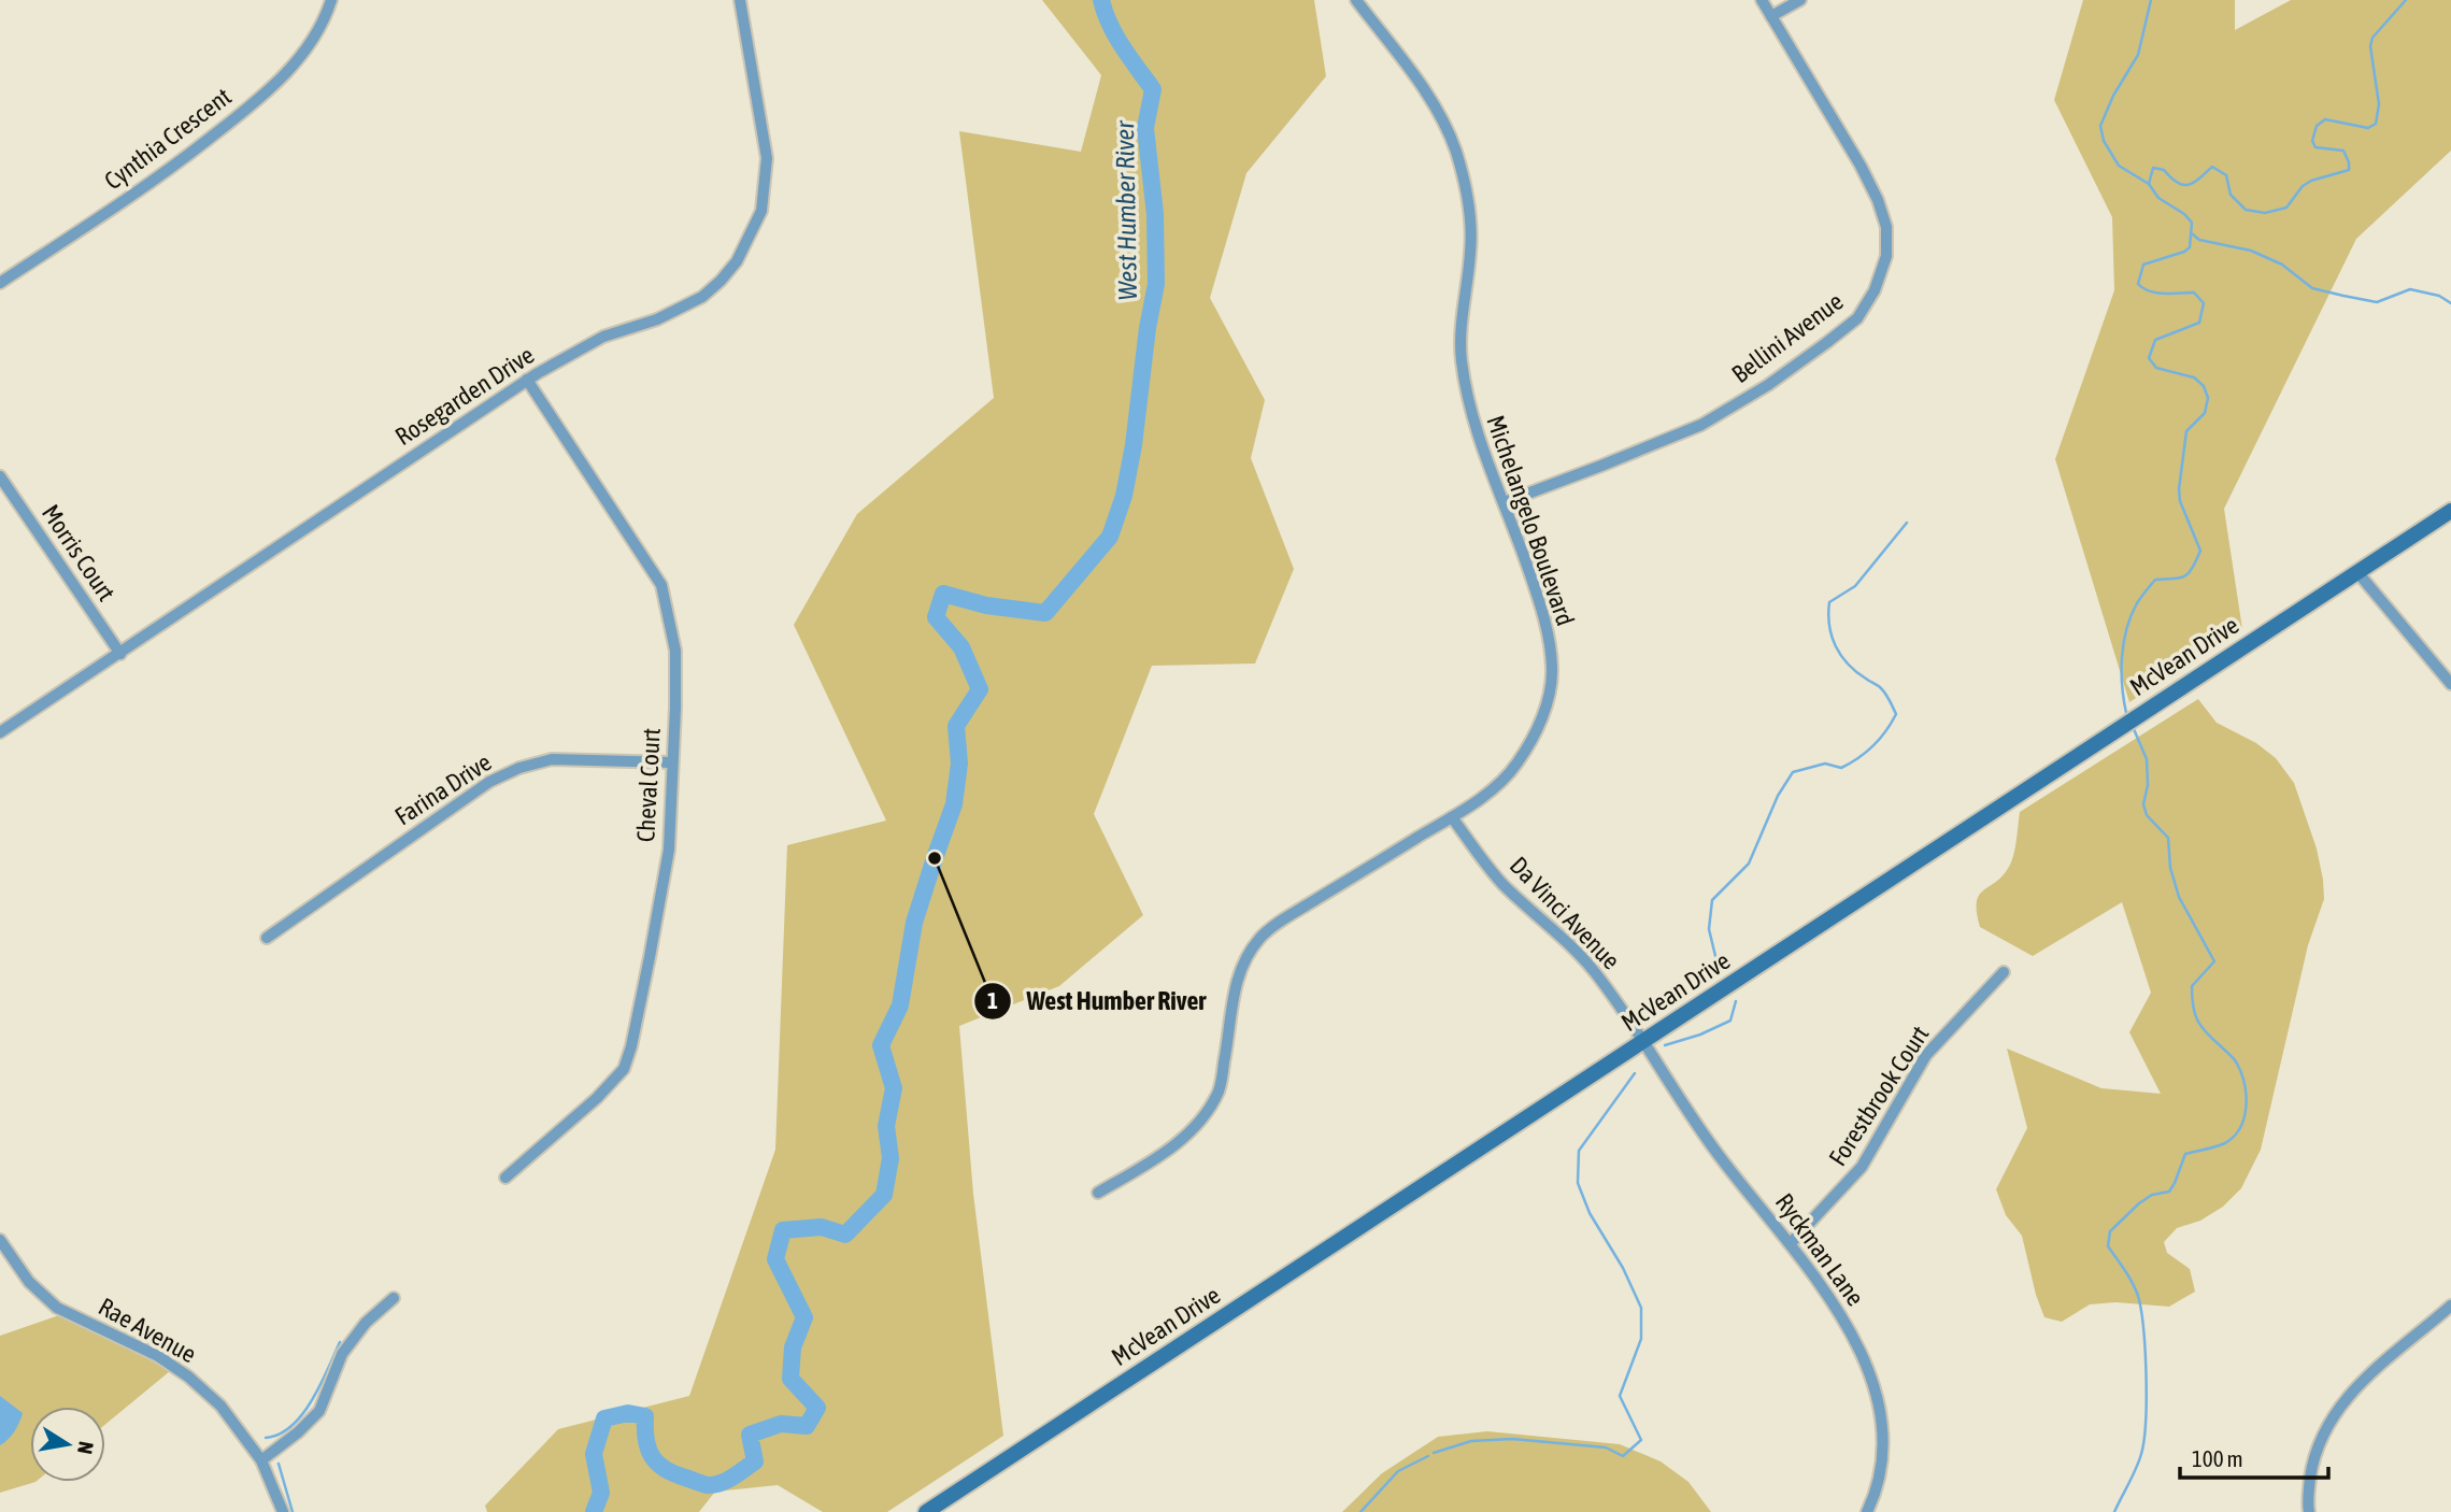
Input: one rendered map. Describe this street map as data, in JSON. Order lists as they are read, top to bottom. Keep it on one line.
{"streets":{"main road":["McVean Drive"],"street":["Cynthia Crescent","Bellini Avenue","Rosegarden Drive","Michelangelo Boulevard","Morris Court","Cheval Court","Farina Drive","Da Vinci Avenue","Forestbrook Court","Ryckman Lane","Rae Avenue"]},"crossings":[["Bellini Avenue","Michelangelo Boulevard"],["Rosegarden Drive","Morris Court"],["Rosegarden Drive","Cheval Court"],["Michelangelo Boulevard","Da Vinci Avenue"],["McVean Drive","Da Vinci Avenue"],["McVean Drive","Ryckman Lane"],["Cheval Court","Farina Drive"],["Da Vinci Avenue","Ryckman Lane"],["Forestbrook Court","Ryckman Lane"]],"water":["West Humber River"],"places":["West Humber River"],"scale_bar":"100 m","north":"right"}
